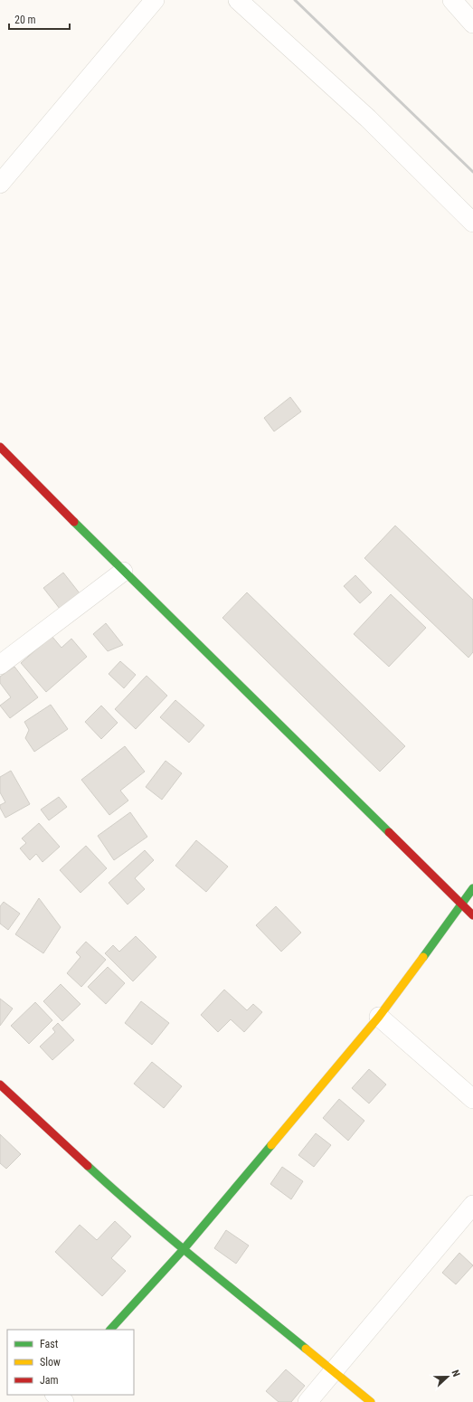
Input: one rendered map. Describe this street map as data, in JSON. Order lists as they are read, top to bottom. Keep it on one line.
{"legend":["Fast","Slow","Jam"],"scale_bar":"20 m","north":"right"}
